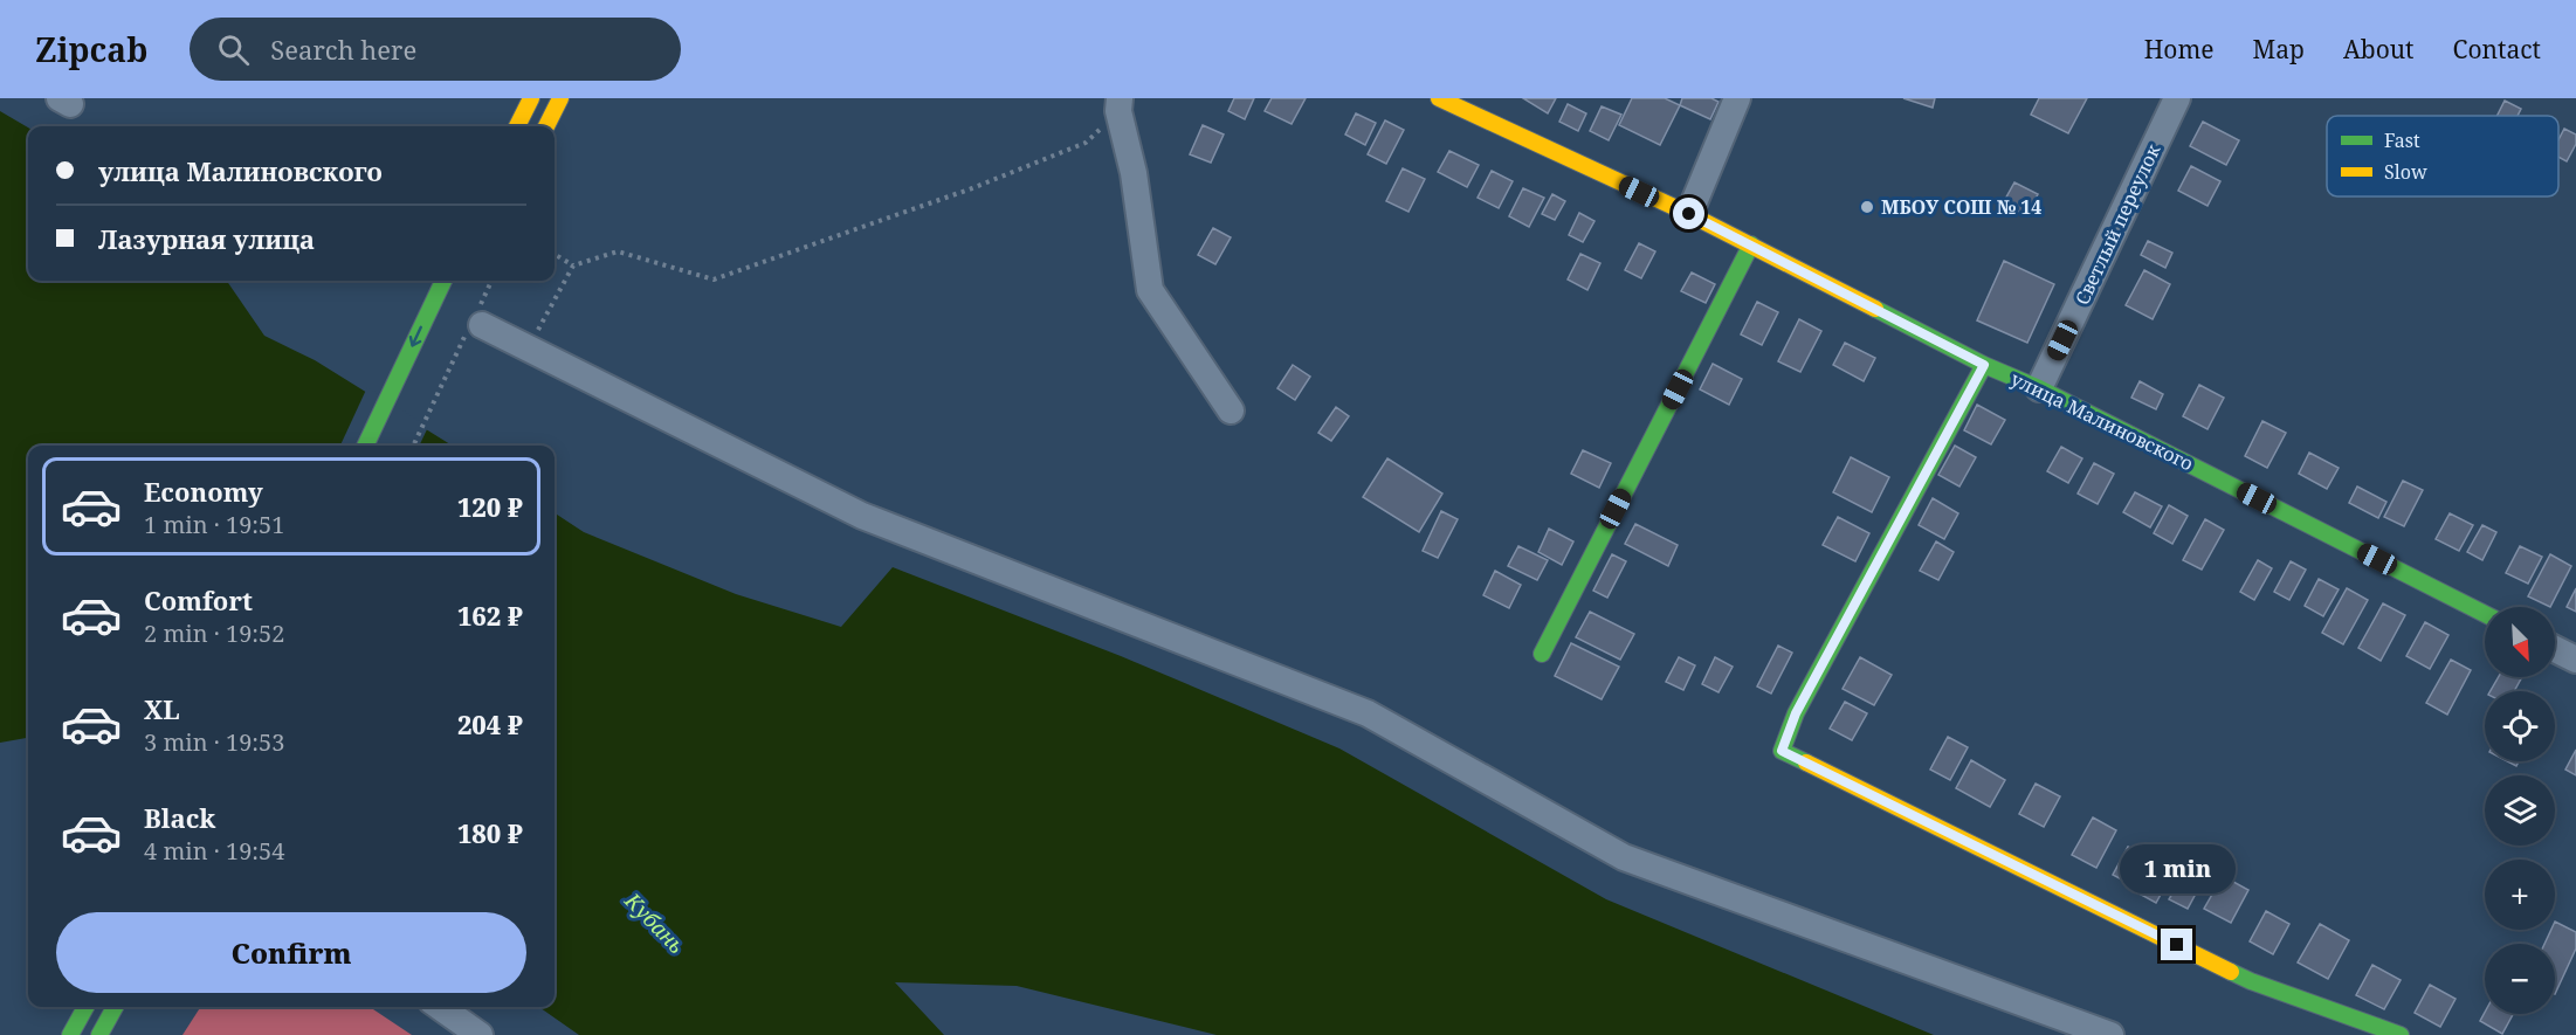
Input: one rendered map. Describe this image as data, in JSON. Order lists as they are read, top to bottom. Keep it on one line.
{"streets":{"street":["Светлый переулок","улица Малиновского"]},"crossings":[["Светлый переулок","улица Малиновского"]],"water":["Кубань"],"places":["МБОУ СОШ № 14"],"legend":["Fast","Slow"],"north":"bottom right","page":{"header":"Zipcab","search":"Search here","nav":["Home","Map","About","Contact"],"banner":["улица Малиновского","Лазурная улица"],"list":[{"name":"Economy","note":"1 min · 19:51","value":"120 ₽"},{"name":"Comfort","note":"2 min · 19:52","value":"162 ₽"},{"name":"XL","note":"3 min · 19:53","value":"204 ₽"},{"name":"Black","note":"4 min · 19:54","value":"180 ₽"}],"map_buttons":["+","−"],"bubble":"1 min","buttons":"Confirm"}}
